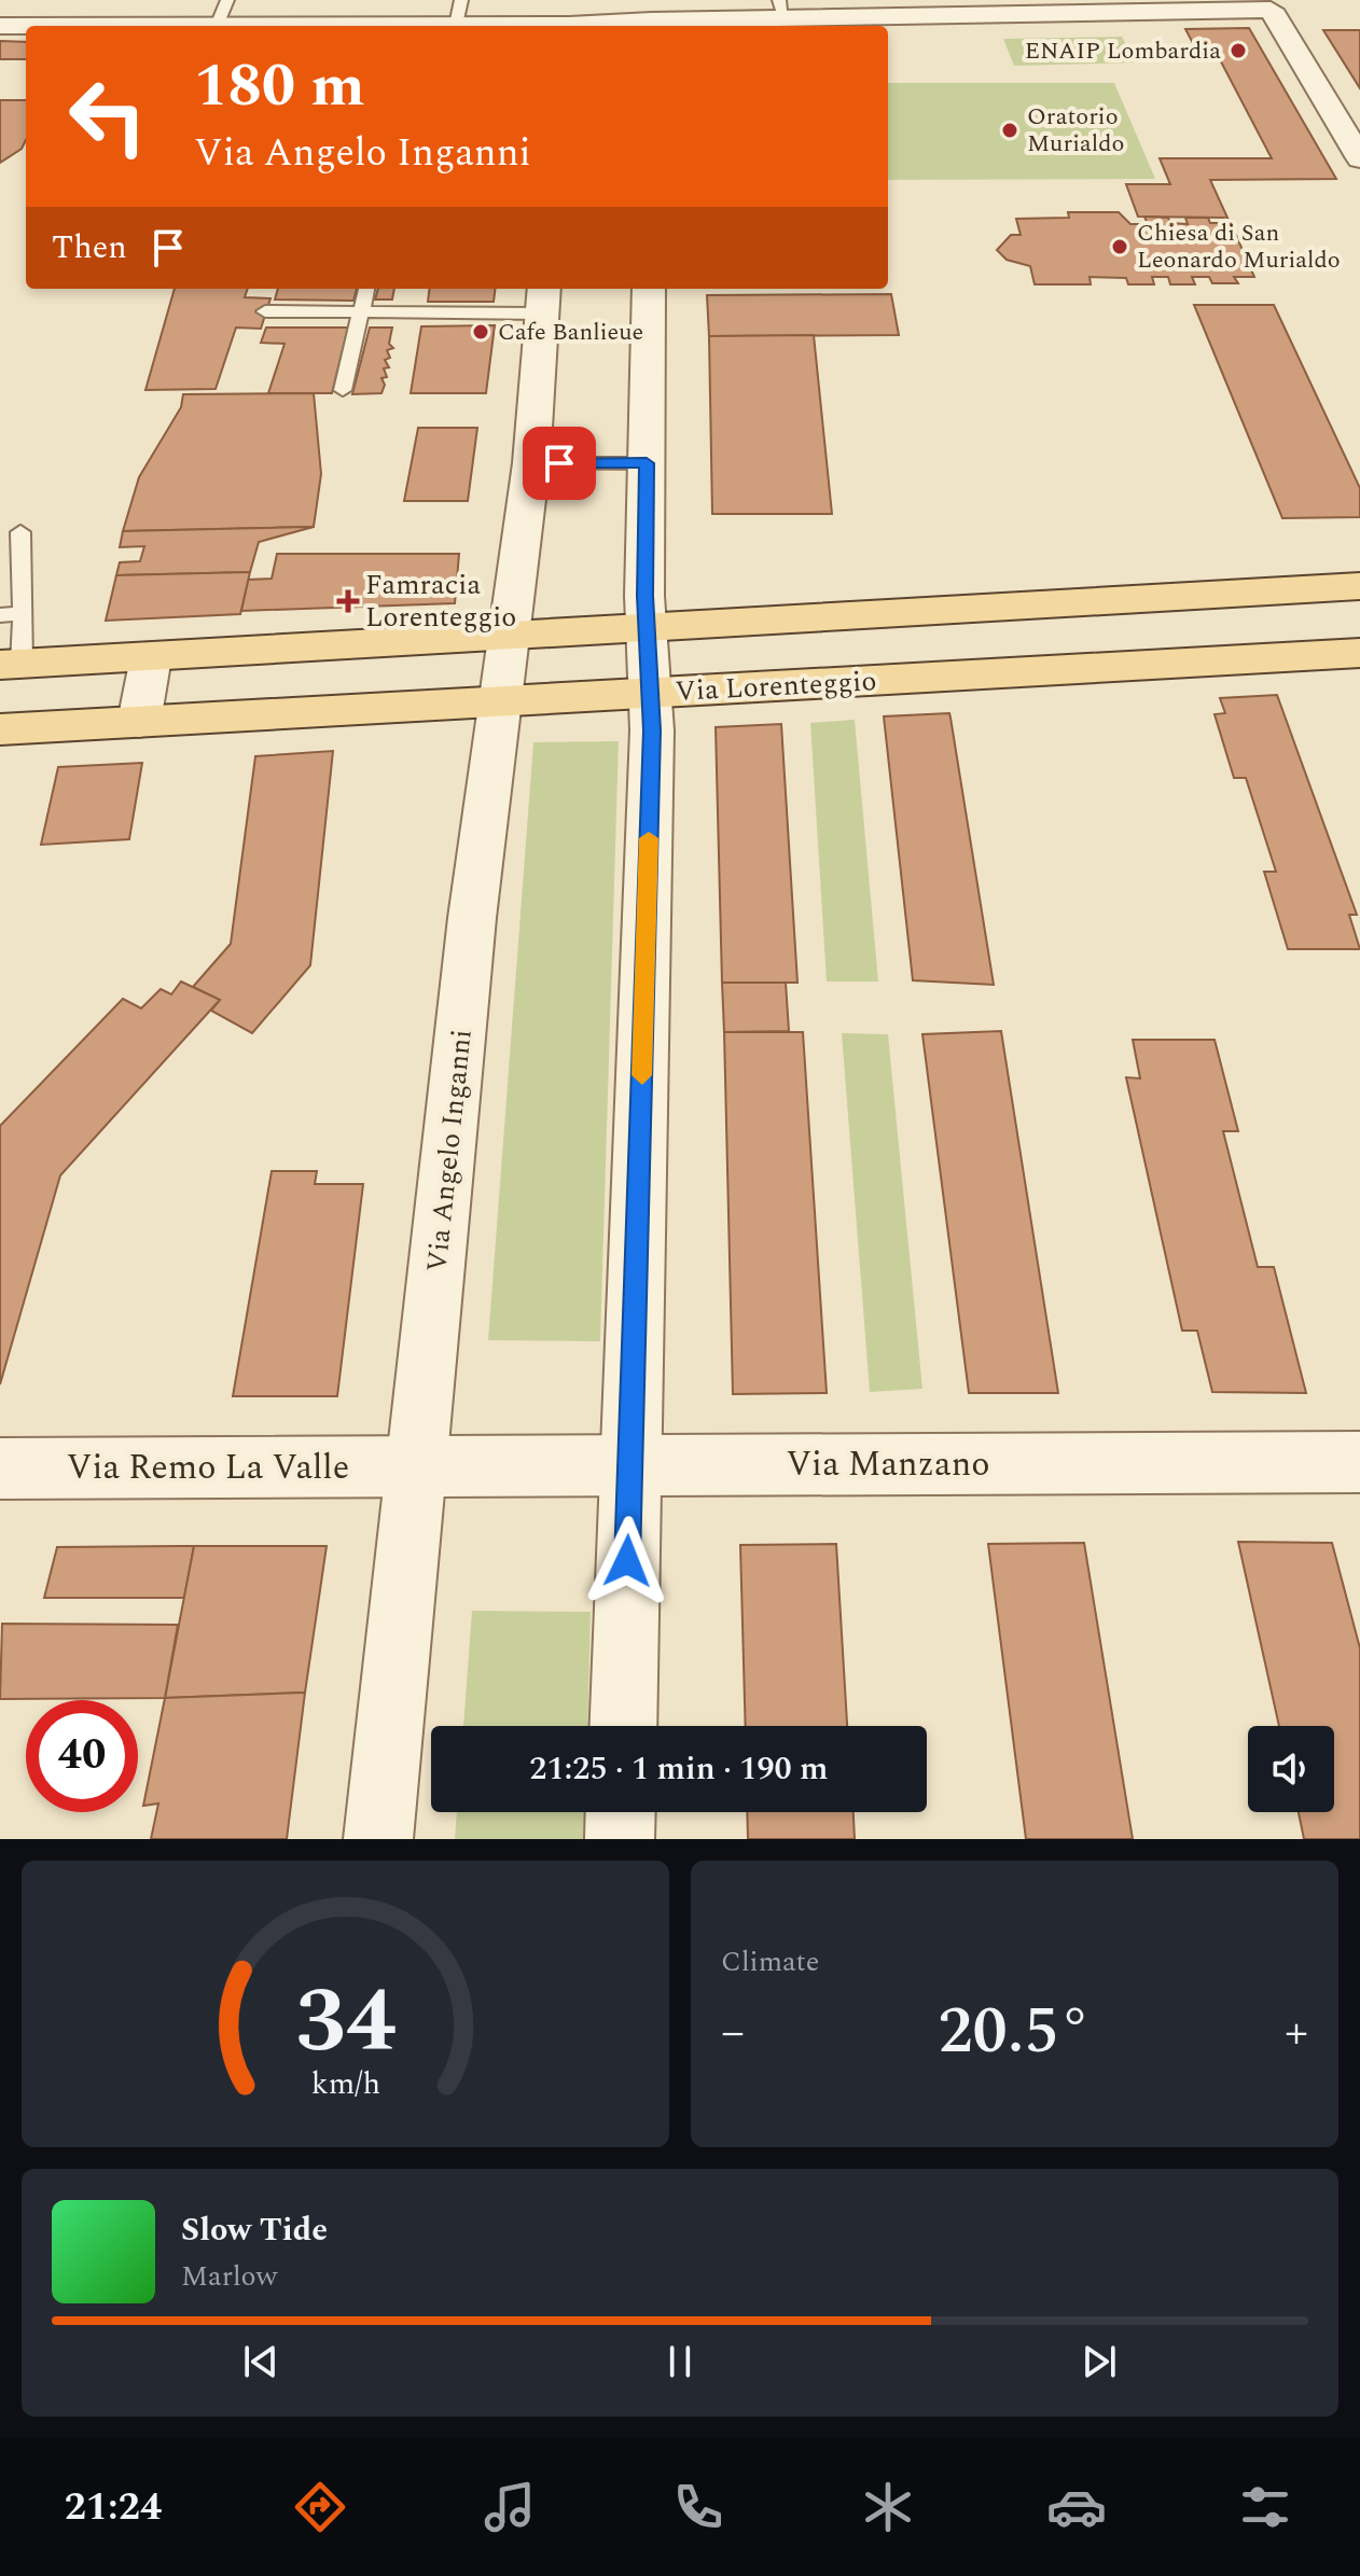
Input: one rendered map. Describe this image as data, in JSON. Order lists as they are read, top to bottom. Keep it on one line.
{"streets":{"main road":["Via Lorenteggio"],"street":["Via Angelo Inganni","Via Manzano","Via Remo La Valle"]},"crossings":[["Via Lorenteggio","Via Angelo Inganni"],["Via Angelo Inganni","Via Manzano"],["Via Angelo Inganni","Via Remo La Valle"],["Via Manzano","Via Remo La Valle"]],"places":{"other":["ENAIP Lombardia","Oratorio Murialdo","Chiesa di San Leonardo Murialdo","Cafe Banlieue"],"health":["Famracia Lorenteggio"]},"page":{"turn":["180 m","Via Angelo Inganni"],"then":"Then","limit":"40","trip":"21:25 · 1 min · 190 m","tile":"Climate","heat":["−","20.5°","+"],"song":["Slow Tide","Marlow"],"tabs":"21:24","gauge":["34","km/h"]}}
